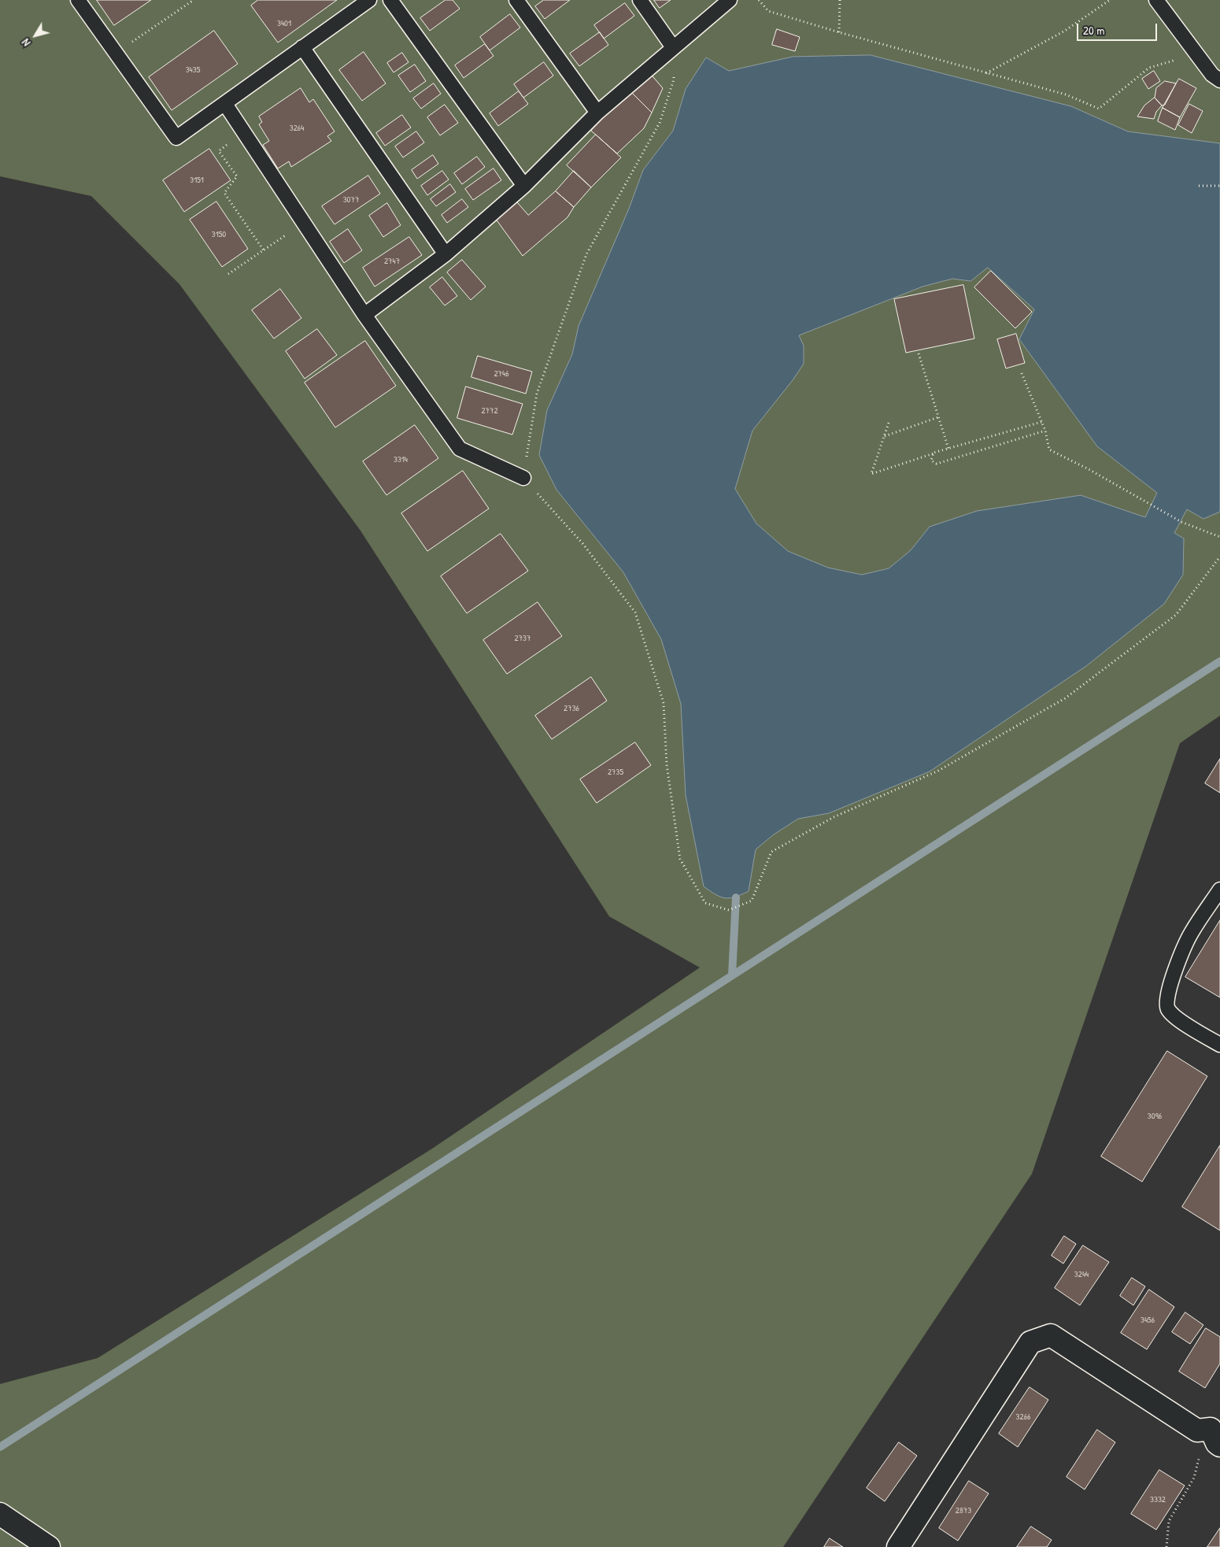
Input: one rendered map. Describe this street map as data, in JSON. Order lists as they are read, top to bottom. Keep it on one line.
{"house_numbers":["3401","3435","3264","3151","3077","3150","2747","2746","2772","3314","2737","2736","2735","3096","3244","3456","3266","3332","2873"],"scale_bar":"20 m","north":"bottom left"}
